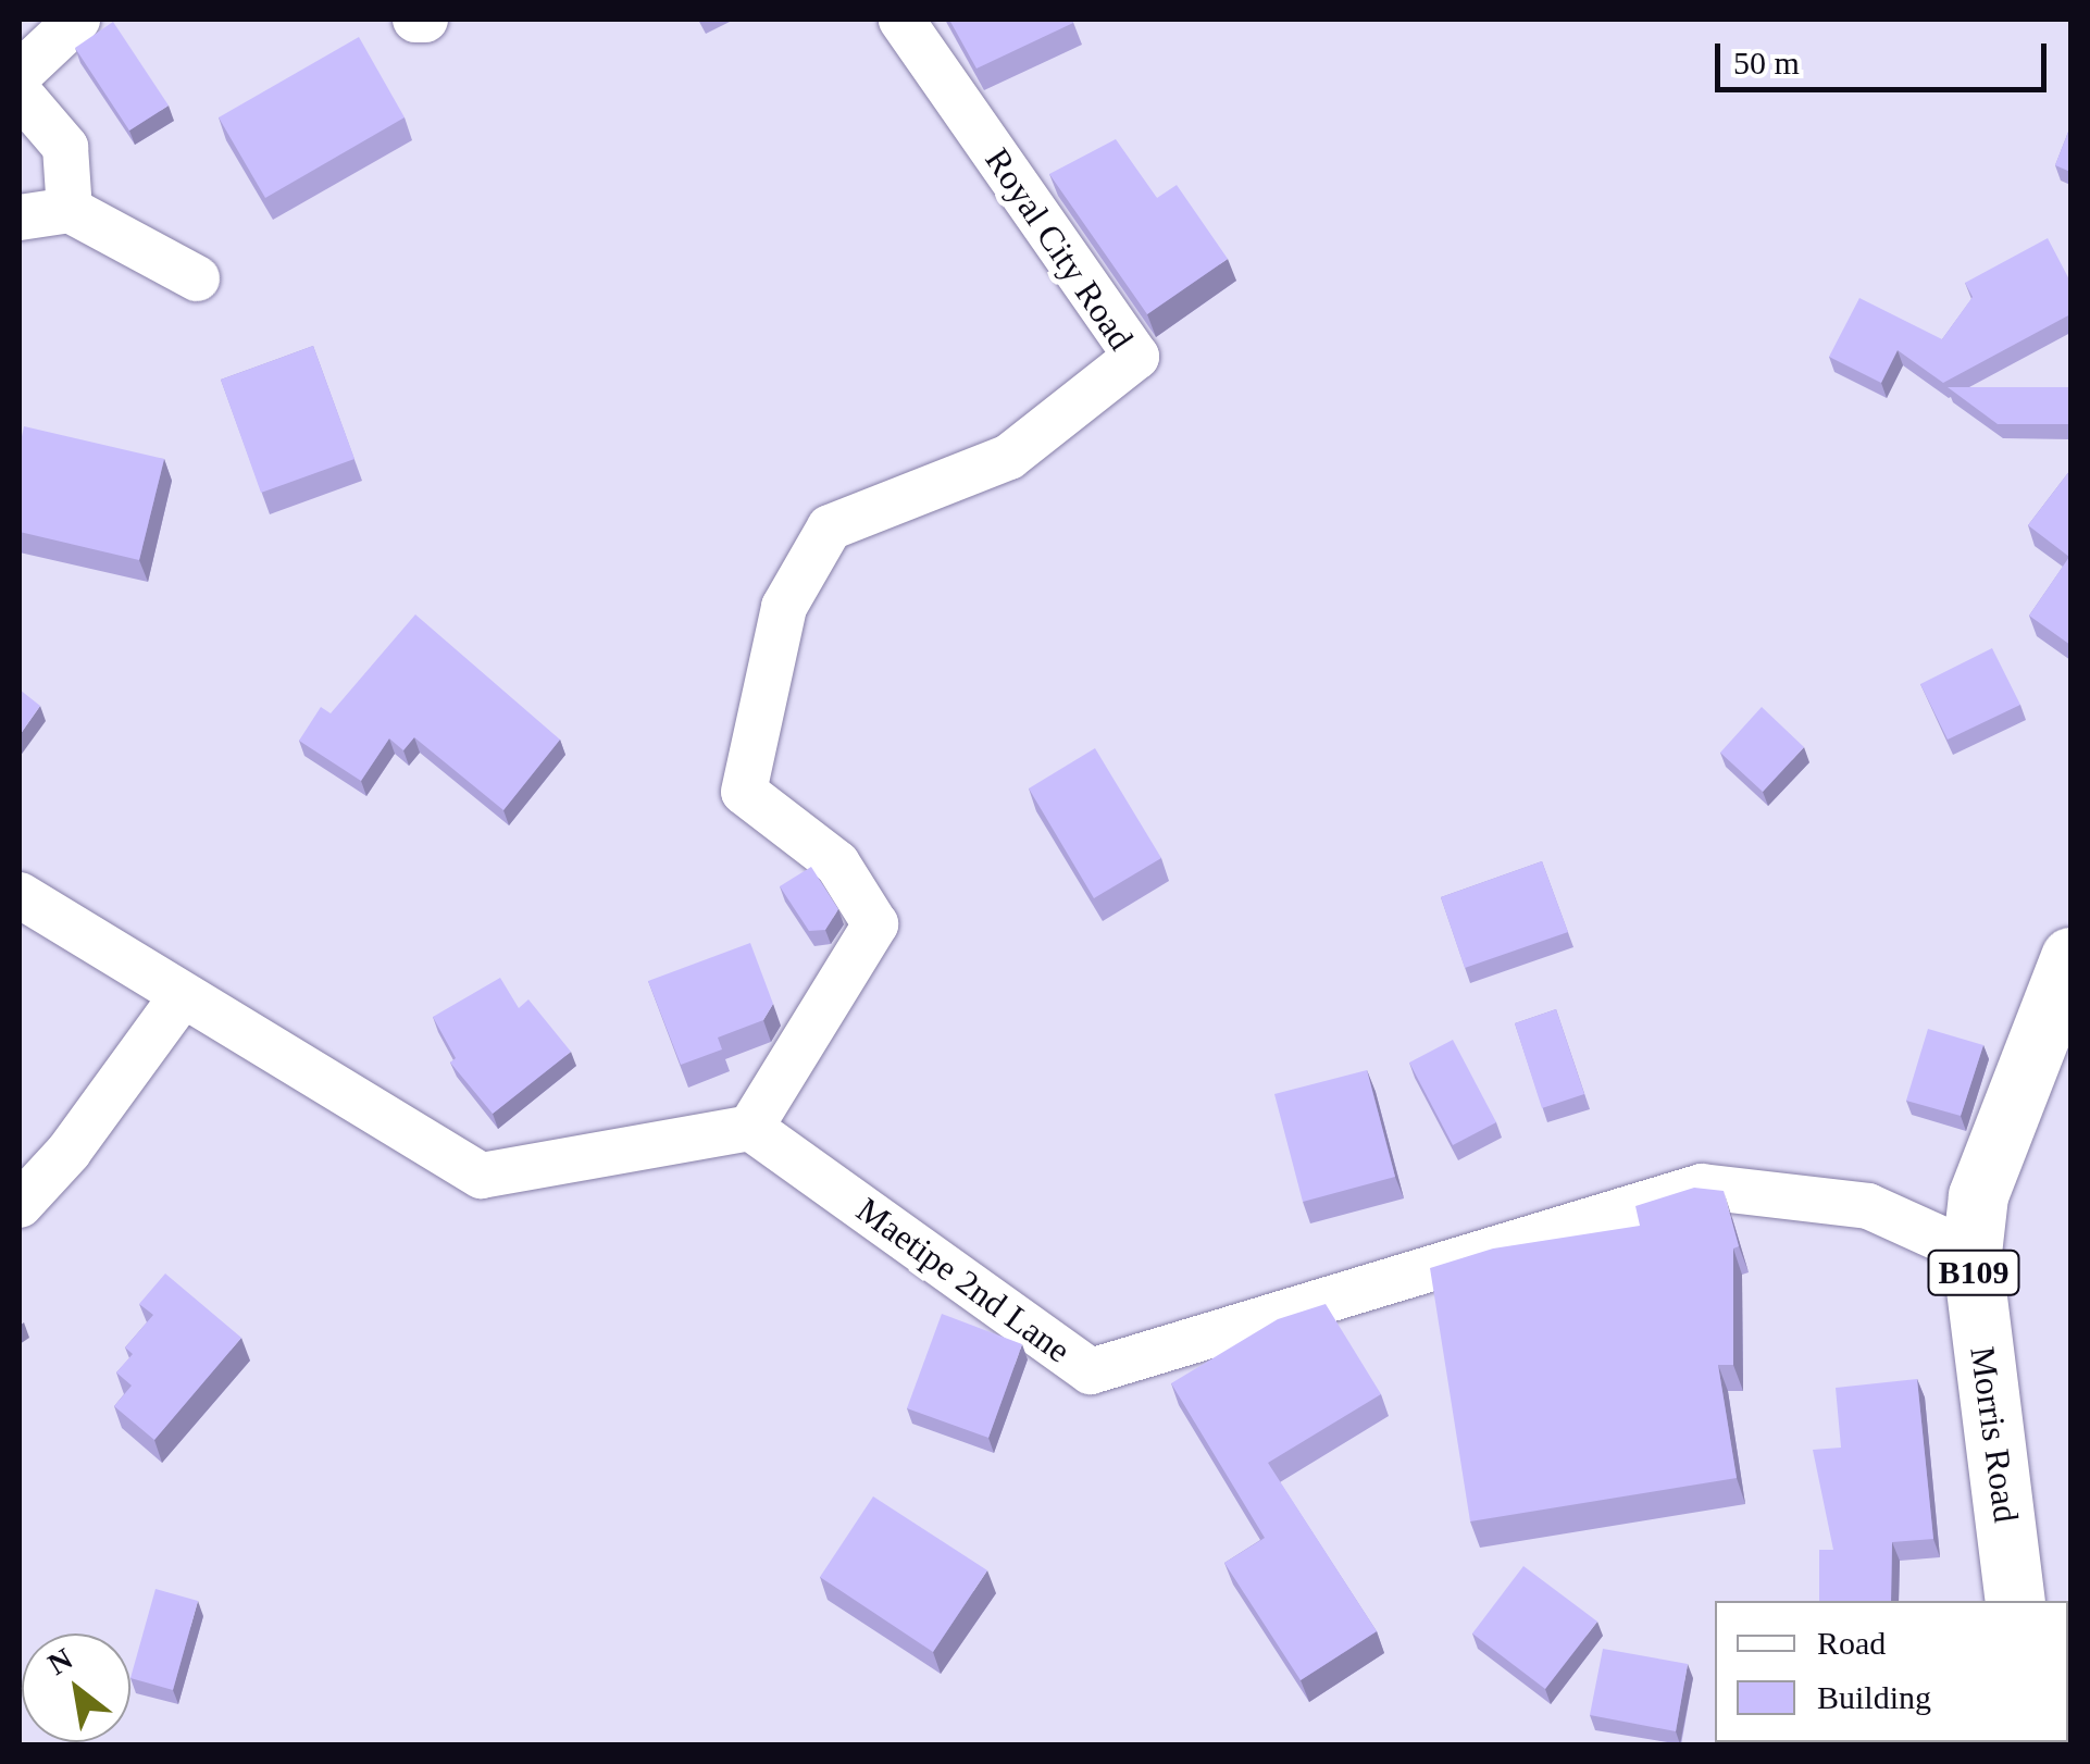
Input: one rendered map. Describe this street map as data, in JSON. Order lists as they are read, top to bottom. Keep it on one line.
{"streets":{"main road":["B109","Morris Road"],"street":["Royal City Road","Maetipe 2nd Lane"]},"crossings":[["Royal City Road","Maetipe 2nd Lane"],["Maetipe 2nd Lane","Morris Road"]],"legend":["Road","Building"],"scale_bar":"50 m","north":"top left"}
